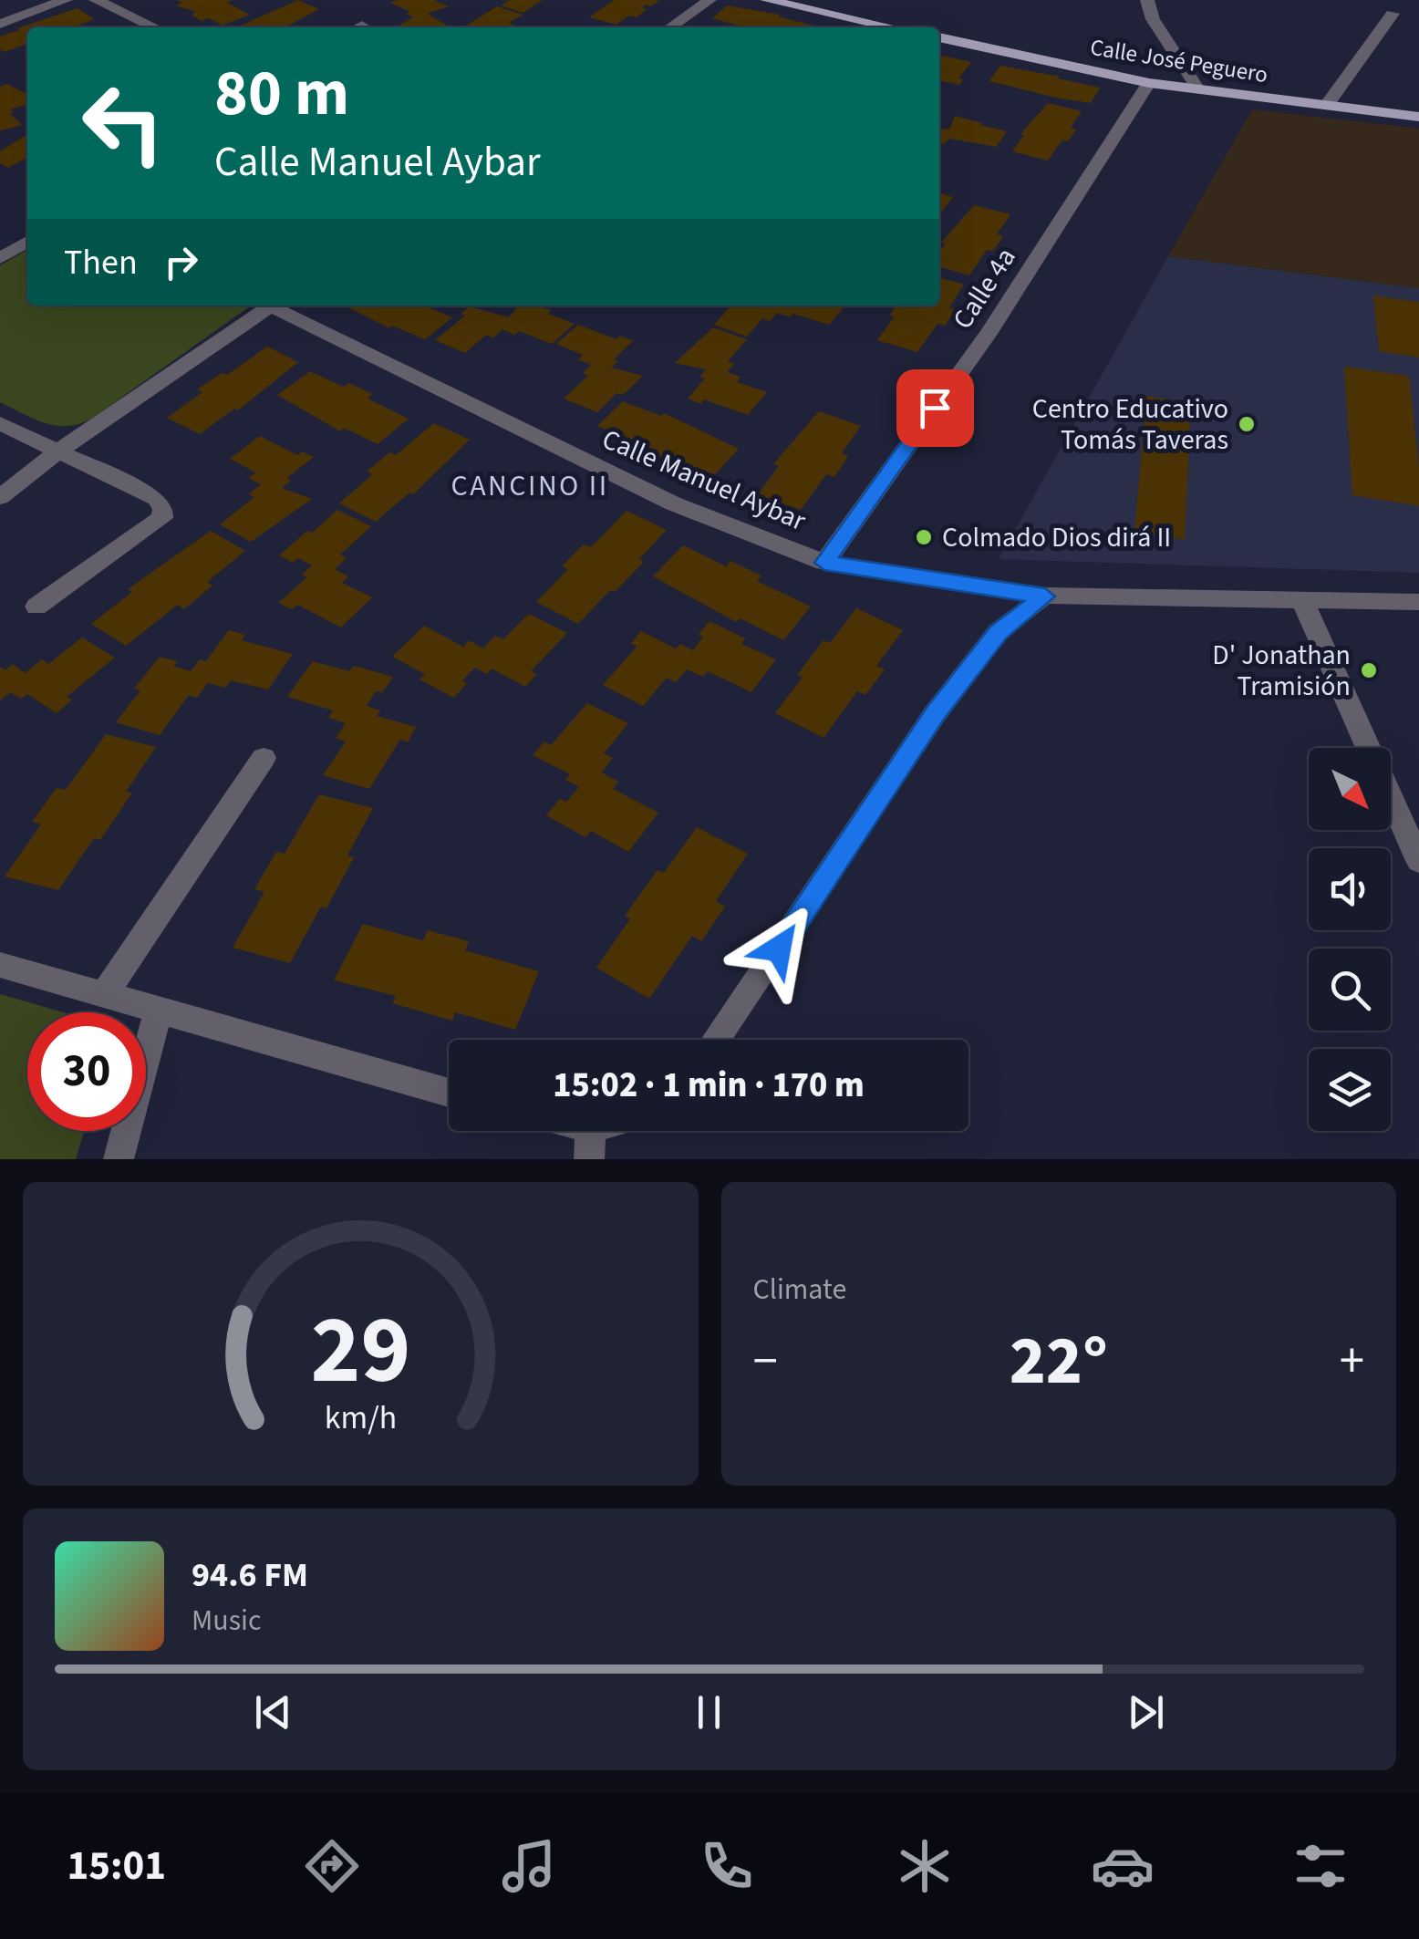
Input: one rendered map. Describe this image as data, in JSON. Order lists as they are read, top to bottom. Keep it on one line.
{"streets":{"main road":["Calle José Peguero"],"street":["Calle 4a","Calle Manuel Aybar"]},"crossings":[["Calle José Peguero","Calle 4a"],["Calle 4a","Calle Manuel Aybar"]],"districts":["CANCINO II"],"places":["Centro Educativo Tomás Taveras","Colmado Dios dirá II","D' Jonathan Tramisión"],"north":"bottom right","page":{"turn":["80 m","Calle Manuel Aybar"],"then":"Then","limit":"30","trip":"15:02 · 1 min · 170 m","tile":"Climate","heat":["−","22°","+"],"song":["94.6 FM","Music"],"tabs":"15:01","gauge":["29","km/h"]}}
